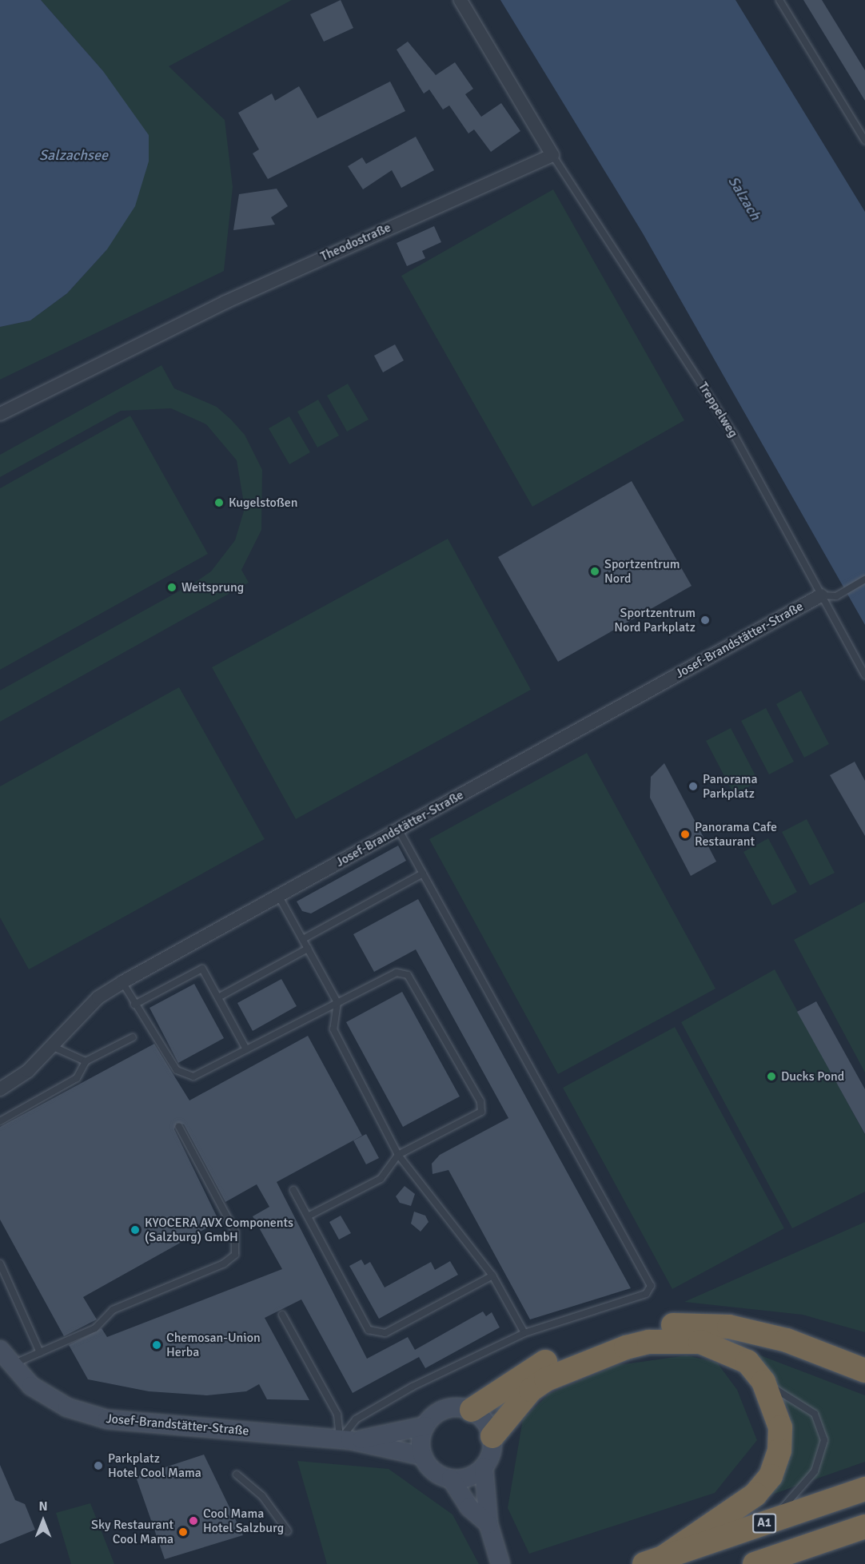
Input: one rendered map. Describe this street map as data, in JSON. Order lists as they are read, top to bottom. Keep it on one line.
{"streets":{"highway":["A1"],"street":["Theodostraße","Josef-Brandstätter-Straße"],"lane":["Treppelweg"]},"crossings":[["Theodostraße","Treppelweg"],["Treppelweg","Josef-Brandstätter-Straße"]],"water":["Salzachsee","Salzach"],"places":["Kugelstoßen","Sportzentrum Nord","Weitsprung","Sportzentrum Nord Parkplatz","Panorama Parkplatz","Panorama Cafe Restaurant","Ducks Pond","KYOCERA AVX Components (Salzburg) GmbH","Chemosan-Union Herba","Parkplatz Hotel Cool Mama","Cool Mama Hotel Salzburg","Sky Restaurant Cool Mama"],"north":"top"}
